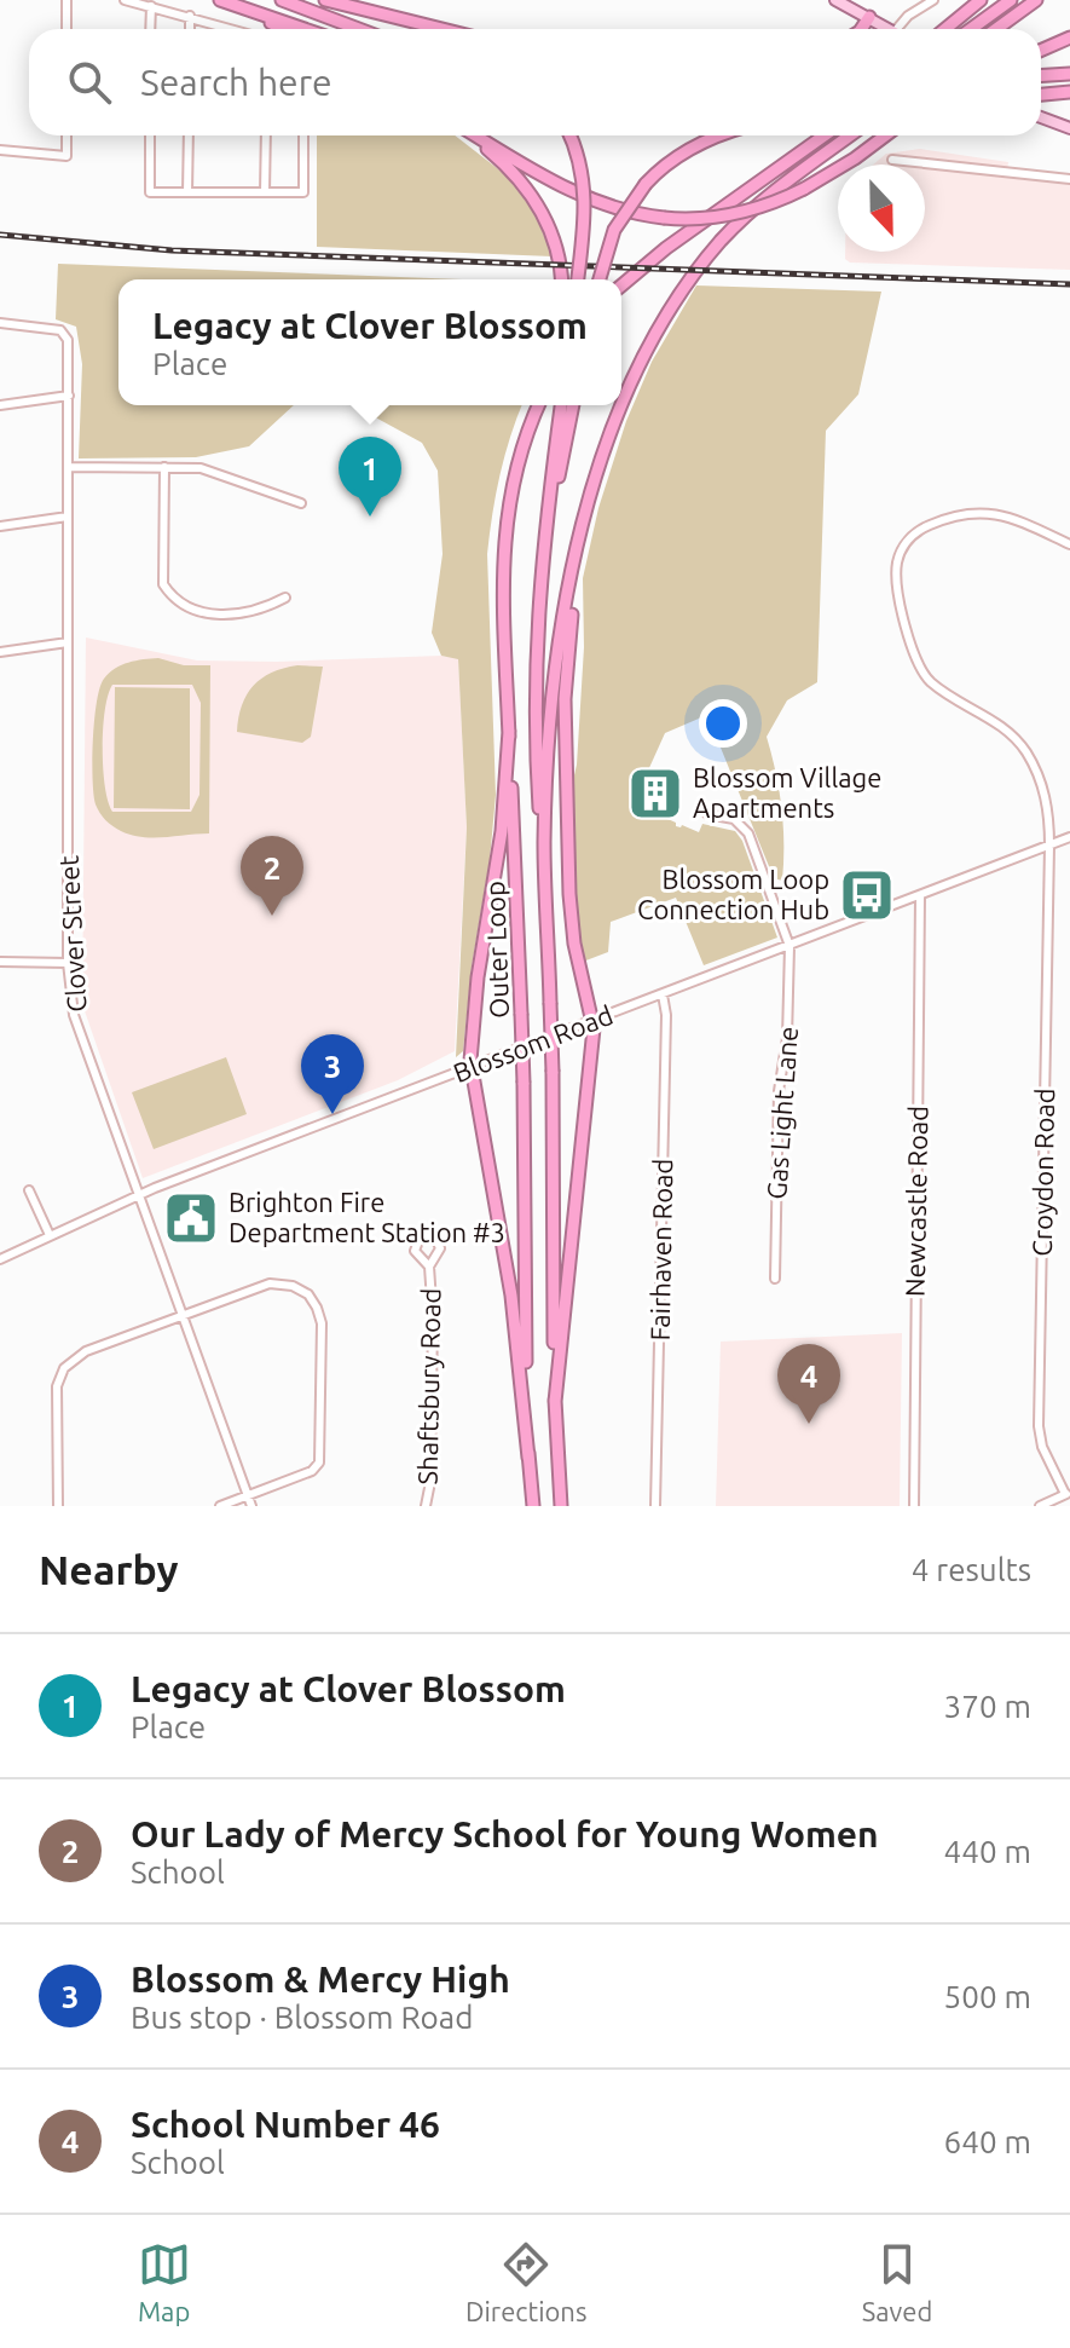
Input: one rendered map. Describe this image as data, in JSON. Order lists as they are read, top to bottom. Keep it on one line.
{"streets":{"highway":["Outer Loop"],"street":["Clover Street","Blossom Road","Gas Light Lane","Croydon Road","Newcastle Road","Fairhaven Road","Shaftsbury Road"]},"crossings":[["Clover Street","Blossom Road"],["Blossom Road","Gas Light Lane"],["Blossom Road","Croydon Road"],["Blossom Road","Newcastle Road"],["Blossom Road","Fairhaven Road"]],"places":{"building":["Blossom Village Apartments"],"bus stop":["Blossom Loop Connection Hub"],"public building":["Brighton Fire Department Station #3"]},"north":"bottom","page":{"search":"Search here","popup":["Legacy at Clover Blossom","Place"],"pins":["1","2","3","4"],"heading":["Nearby","4 results"],"list":[{"mark":"1","name":"Legacy at Clover Blossom","note":"Place","value":"370 m"},{"mark":"2","name":"Our Lady of Mercy School for Young Women","note":"School","value":"440 m"},{"mark":"3","name":"Blossom & Mercy High","note":"Bus stop · Blossom Road","value":"500 m"},{"mark":"4","name":"School Number 46","note":"School","value":"640 m"}],"nav":["Map","Directions","Saved"]}}
